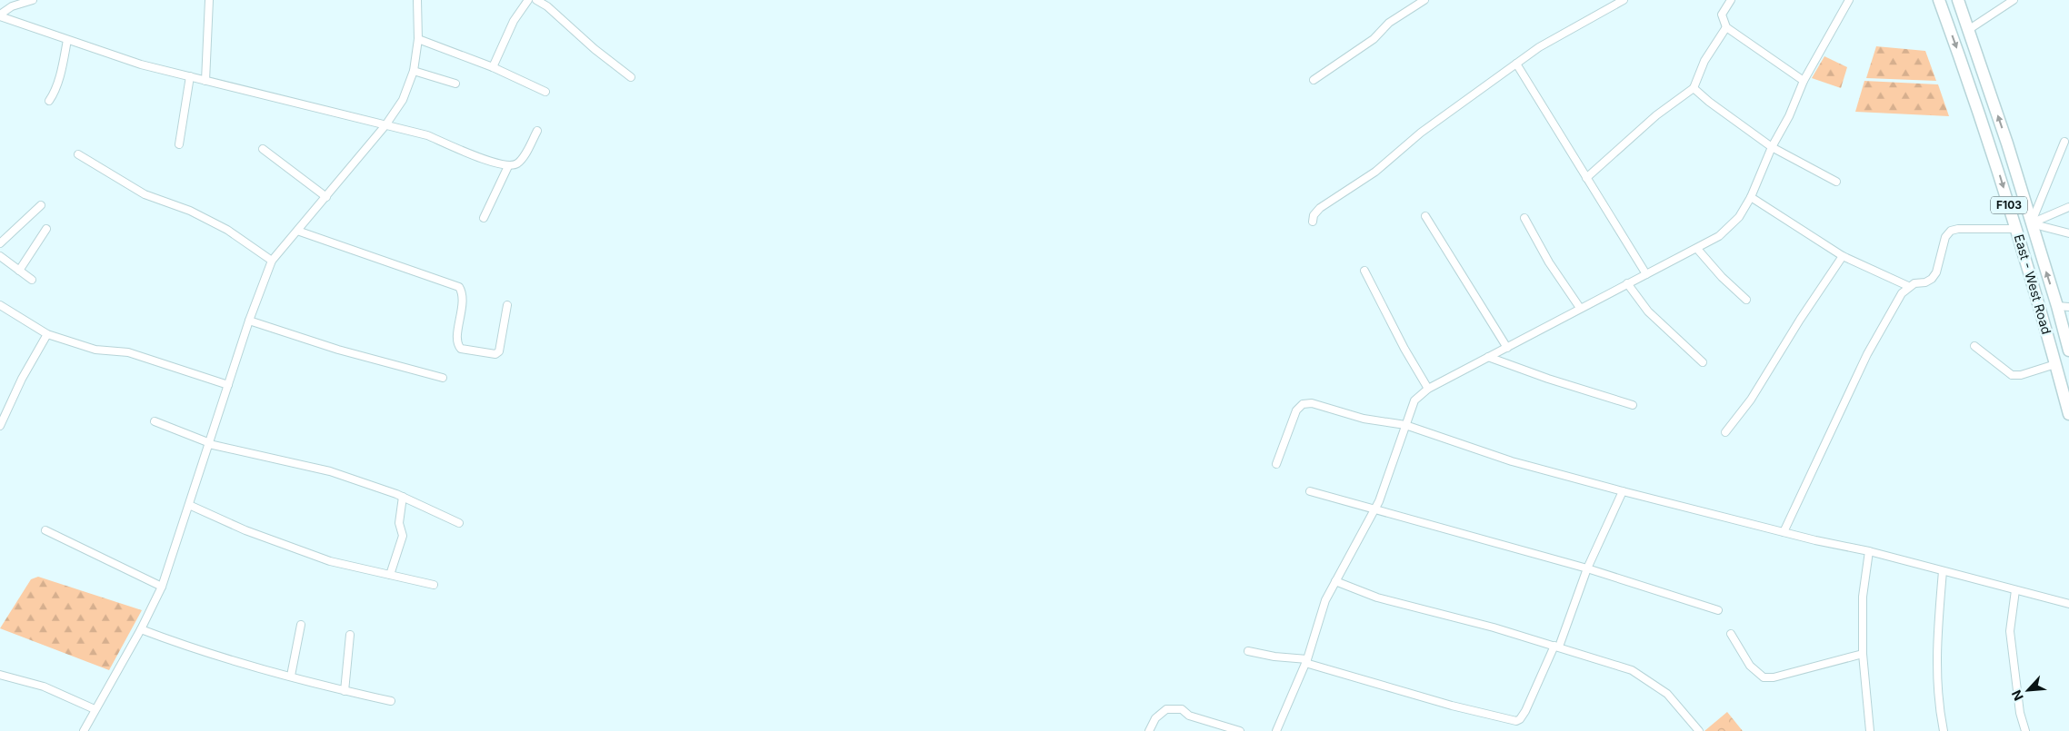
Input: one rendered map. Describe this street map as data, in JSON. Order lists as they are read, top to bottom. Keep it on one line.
{"streets":{"main road":["F103","East - West Road"]},"north":"bottom left"}
